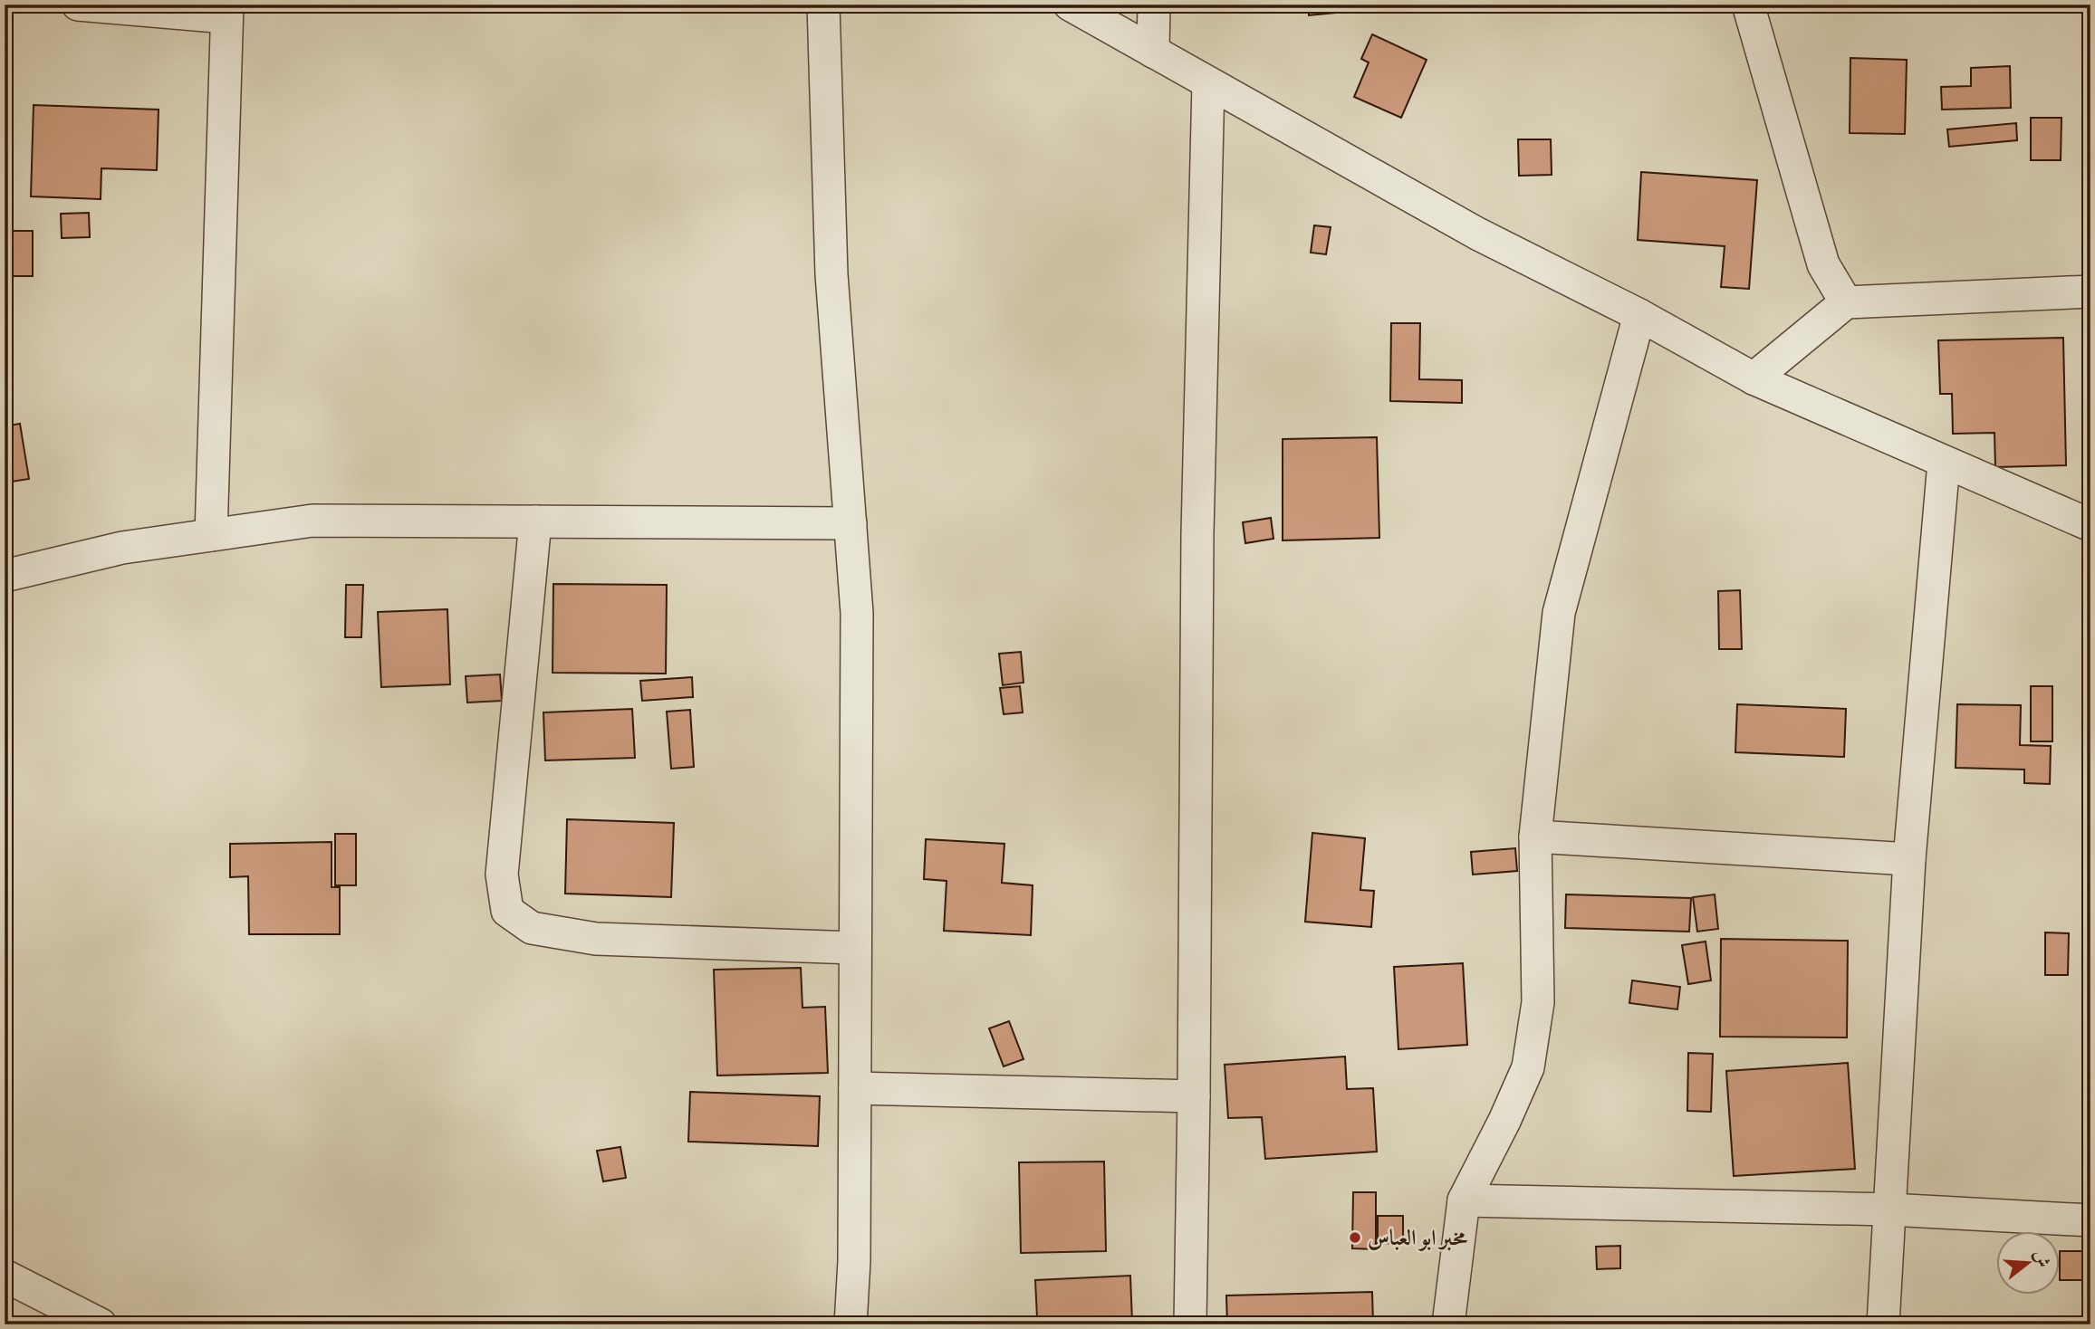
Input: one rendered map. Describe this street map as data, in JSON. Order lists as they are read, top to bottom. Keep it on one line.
{"places":["مخبر ابو العباس"],"north":"right"}
